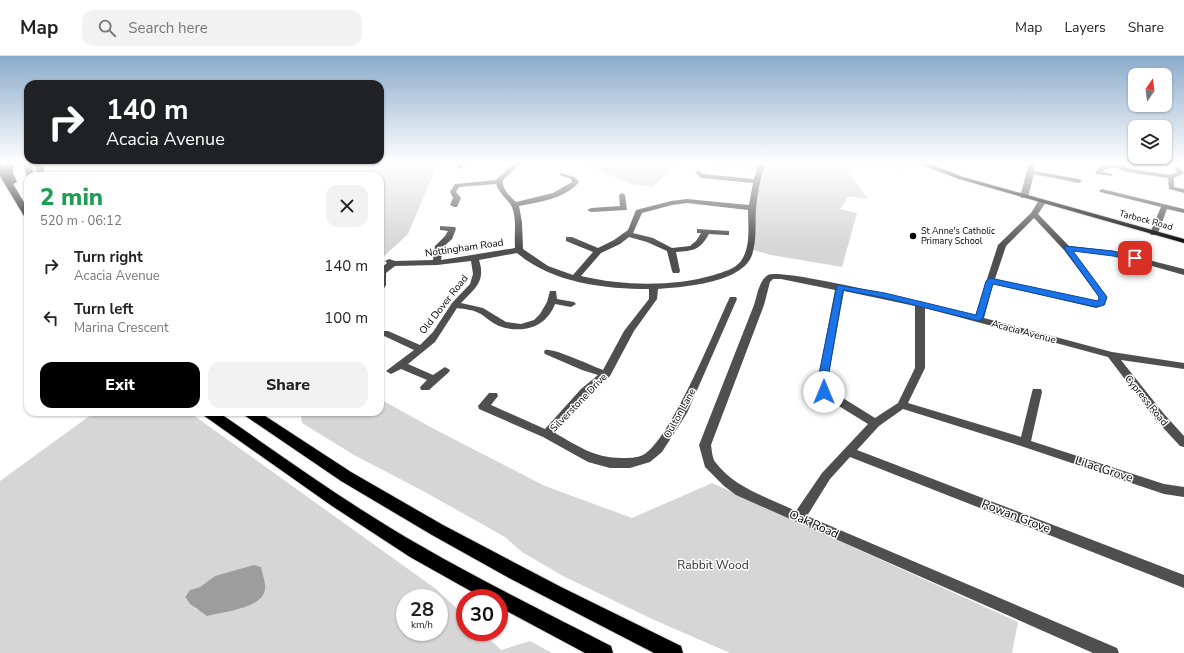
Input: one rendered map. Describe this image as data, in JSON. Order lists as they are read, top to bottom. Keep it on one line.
{"streets":{"main road":["Tarbock Road"],"street":["Nottingham Road","Old Dover Road","Acacia Avenue","Cypress Road","Silverstone Drive","Oulton Lane","Lilac Grove","Rowan Grove","Oak Road"]},"crossings":[["Nottingham Road","Old Dover Road"],["Acacia Avenue","Cypress Road"],["Acacia Avenue","Oak Road"],["Silverstone Drive","Oulton Lane"]],"parks":["Rabbit Wood"],"places":["St Anne's Catholic Primary School"],"north":"top","page":{"header":"Map","search":"Search here","nav":["Map","Layers","Share"],"turn":["140 m","Acacia Avenue"],"heading":["2 min","520 m · 06:12"],"list":[{"name":"Turn right","note":"Acacia Avenue","value":"140 m"},{"name":"Turn left","note":"Marina Crescent","value":"100 m"}],"buttons":["Exit","Share"],"speed":"28 km/h","limit":"30"}}
